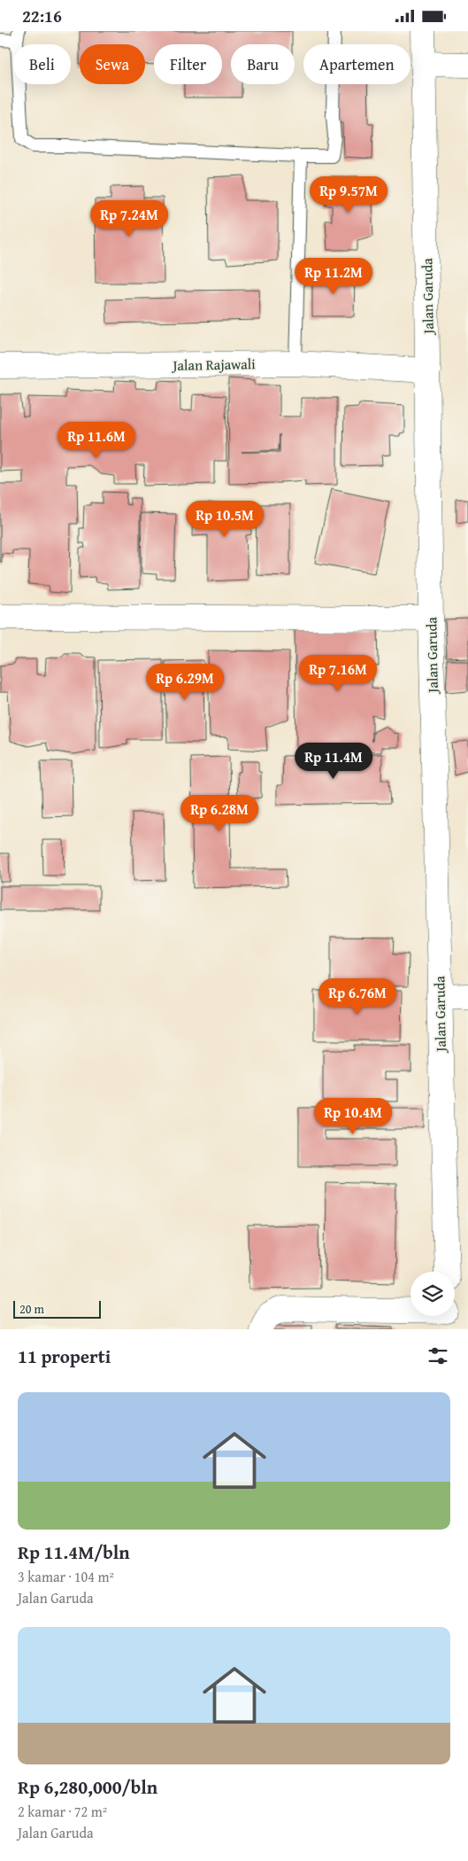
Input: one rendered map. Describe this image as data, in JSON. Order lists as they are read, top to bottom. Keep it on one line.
{"streets":{"street":["Jalan Garuda","Jalan Rajawali"]},"crossings":[["Jalan Garuda","Jalan Rajawali"]],"scale_bar":"20 m","page":{"status":"22:16","chip":["Beli","Sewa","Filter","Baru","Apartemen"],"price":["Rp 9.57M","Rp 7.24M","Rp 11.2M","Rp 11.6M","Rp 10.5M","Rp 7.16M","Rp 6.29M","Rp 11.4M","Rp 6.28M","Rp 6.76M","Rp 10.4M"],"scale":"20 m","heading":"11 properti","list":[{"name":"Rp 11.4M/bln","note":"3 kamar · 104 m² · Jalan Garuda"},{"name":"Rp 6,280,000/bln","note":"2 kamar · 72 m² · Jalan Garuda"}]}}
